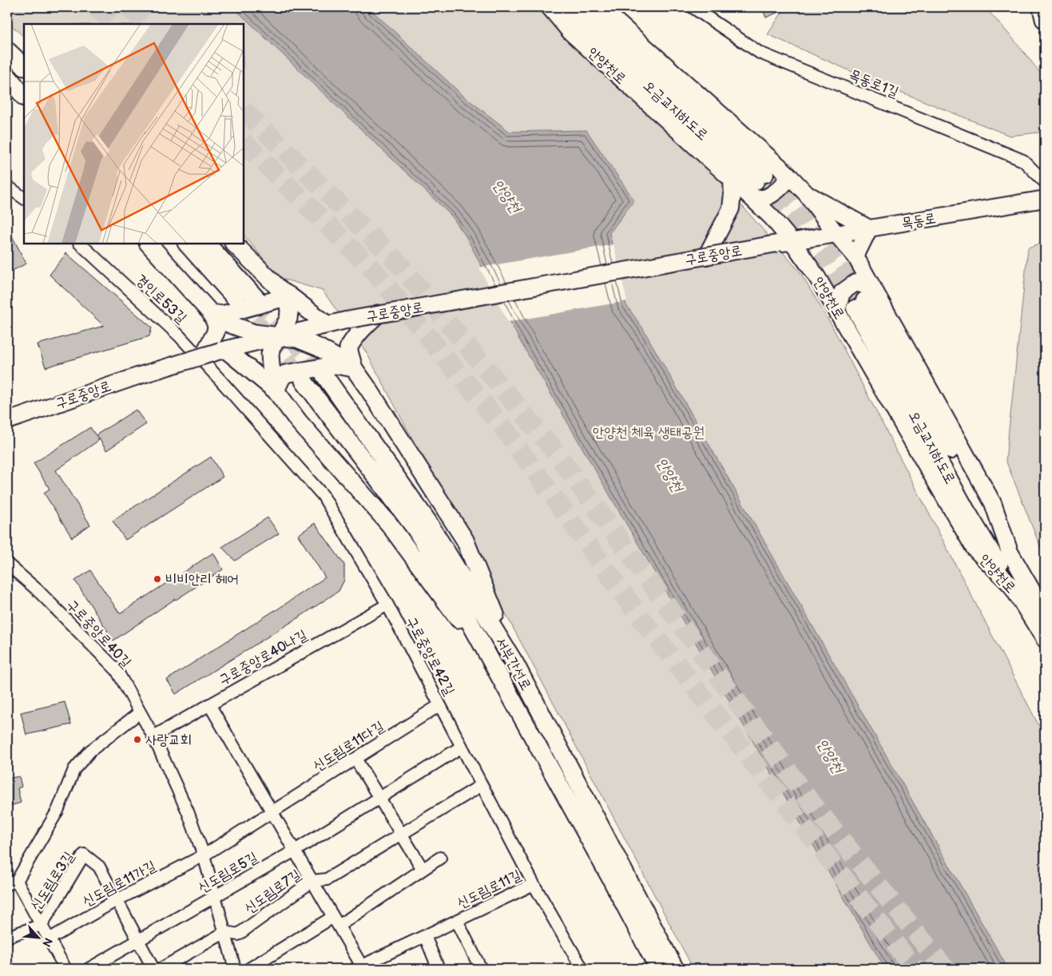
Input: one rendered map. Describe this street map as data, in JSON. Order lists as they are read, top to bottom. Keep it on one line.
{"streets":{"main road":["안양천로","오금교지하도로","목동로","구로중앙로","서부간선로"],"street":["목동로1길","경인로53길","구로중앙로40길","구로중앙로42길","구로중앙로40나길","신도림로11다길","신도림로5길","신도림로3길","신도림로11가길","신도림로11길","신도림로7길"]},"crossings":[["안양천로","오금교지하도로"],["안양천로","목동로"],["안양천로","구로중앙로"],["목동로","구로중앙로"],["경인로53길","구로중앙로42길"],["구로중앙로40길","구로중앙로40나길"],["구로중앙로42길","구로중앙로40나길"],["구로중앙로42길","신도림로11다길"],["구로중앙로42길","신도림로5길"],["구로중앙로42길","신도림로11길"],["구로중앙로42길","신도림로7길"],["신도림로11다길","신도림로11가길"],["신도림로3길","신도림로11가길"]],"water":["안양천"],"parks":["안양천 체육 생태공원"],"places":["비비안리 헤어","사랑교회"],"north":"bottom right"}
